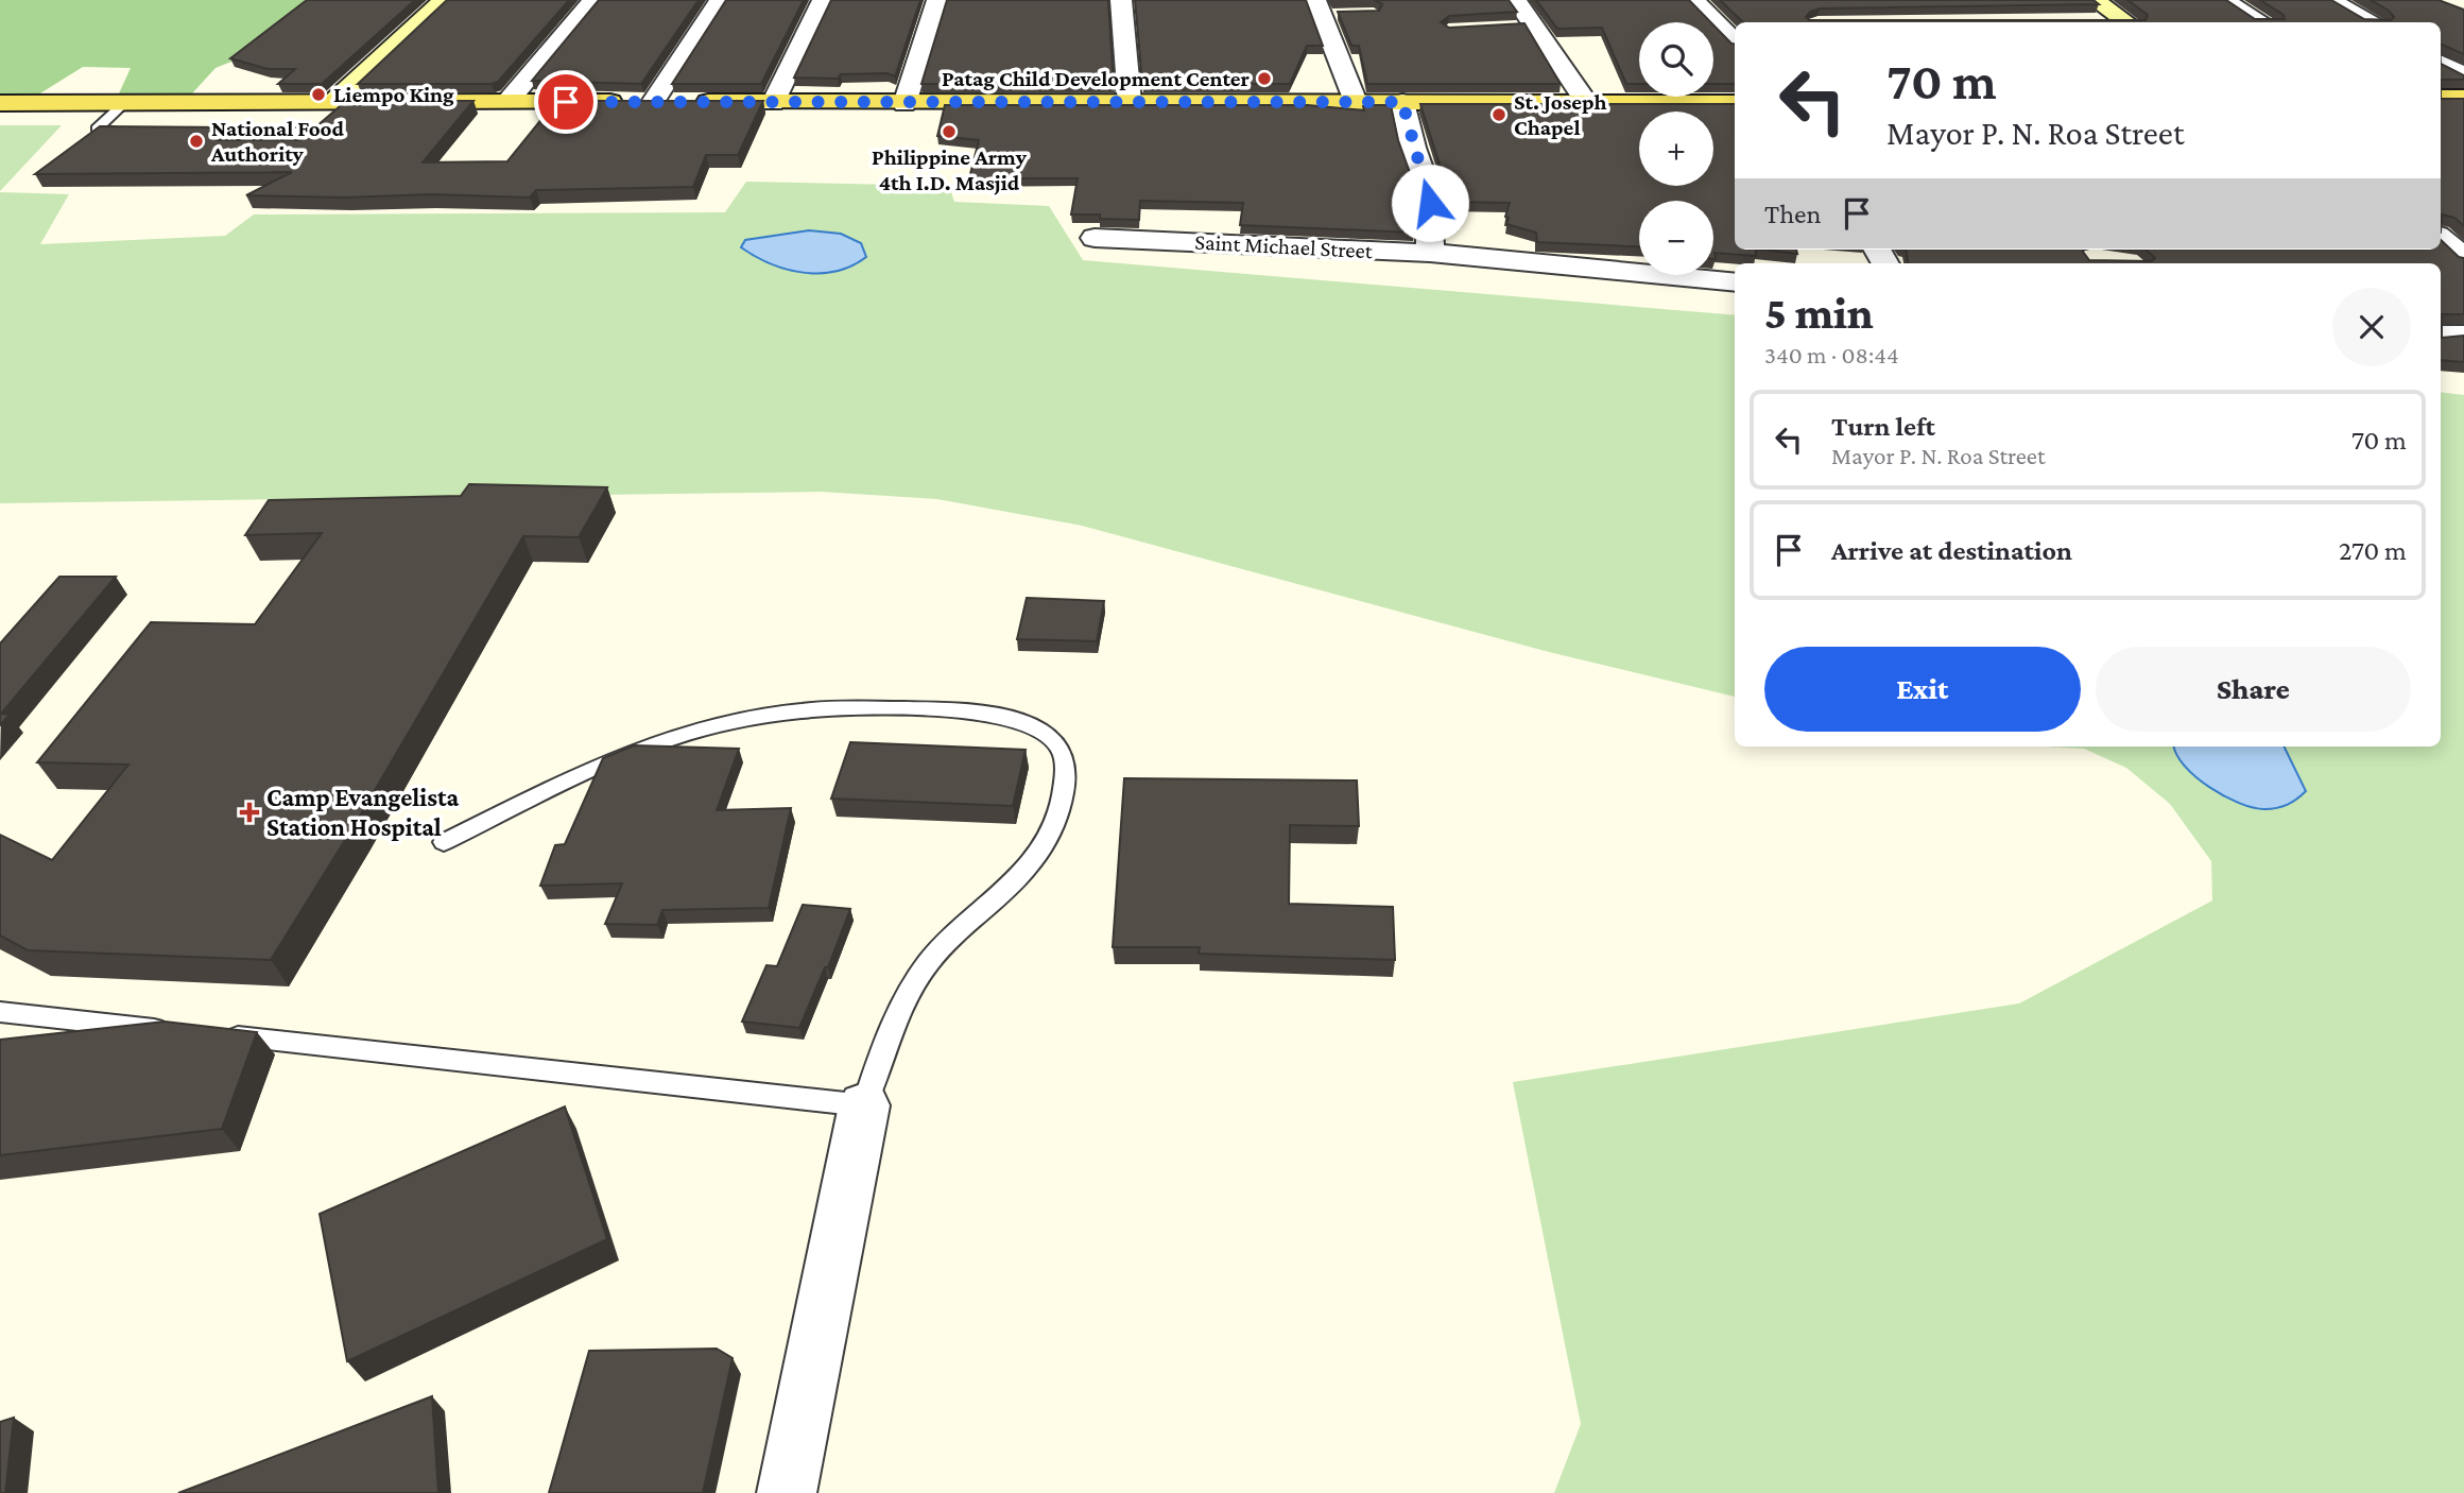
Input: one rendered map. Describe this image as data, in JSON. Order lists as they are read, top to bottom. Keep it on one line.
{"streets":{"street":["Saint Michael Street"]},"places":{"other":["Patag Child Development Center","Liempo King","St. Joseph Chapel","Philippine Army 4th I.D. Masjid","National Food Authority"],"health":["Camp Evangelista Station Hospital"]},"page":{"map_buttons":["+","−"],"turn":["70 m","Mayor P. N. Roa Street"],"then":"Then","heading":["5 min","340 m · 08:44"],"list":[{"name":"Turn left","note":"Mayor P. N. Roa Street","value":"70 m"},{"name":"Arrive at destination","value":"270 m"}],"buttons":["Exit","Share"]}}
